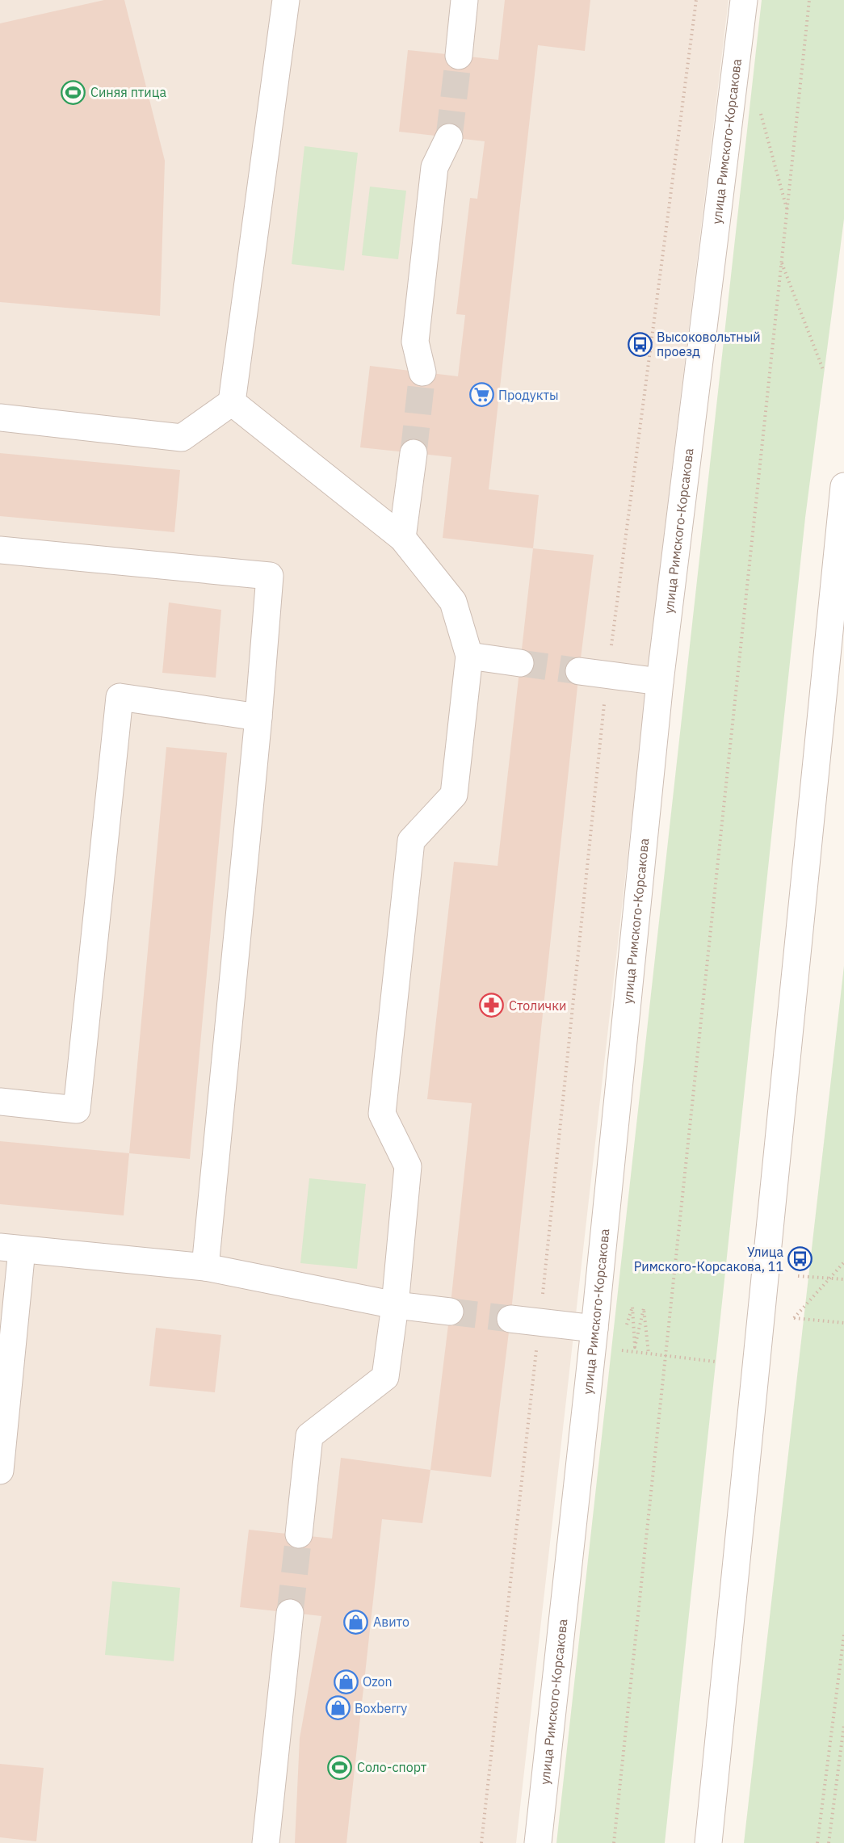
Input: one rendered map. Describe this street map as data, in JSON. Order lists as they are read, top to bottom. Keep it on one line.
{"streets":{"street":["улица Римского-Корсакова"]},"places":{"sports":["Синяя птица","Соло-спорт"],"bus stop":["Высоковольтный проезд","Улица Римского-Корсакова, 11"],"supermarket":["Продукты"],"pharmacy":["Столички"],"shop":["Авито","Ozon","Boxberry"]}}
